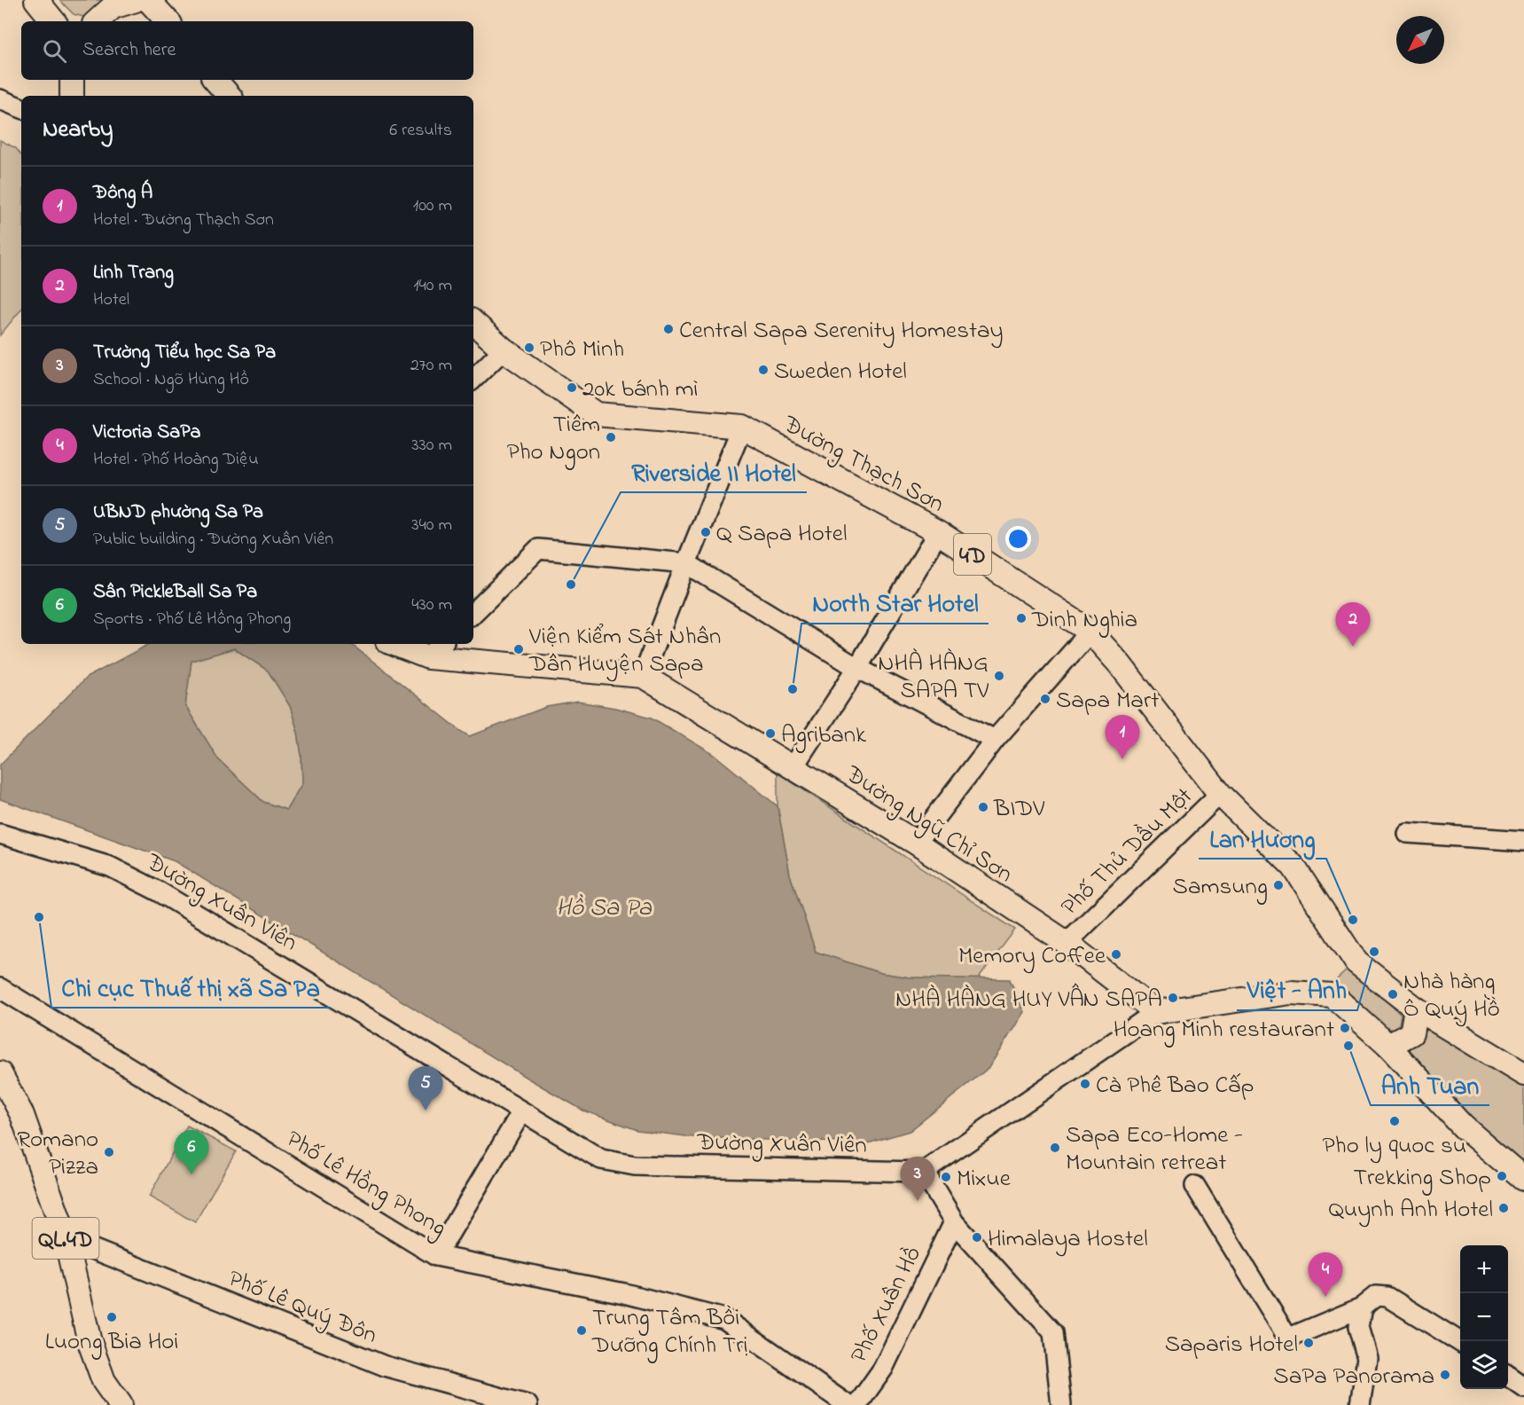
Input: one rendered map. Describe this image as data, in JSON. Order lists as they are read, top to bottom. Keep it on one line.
{"streets":{"main road":["Đường Thạch Sơn","4D","Đường Ngũ Chỉ Sơn","QL.4D"],"street":["Phố Thủ Dầu Một","Đường Xuân Viên","Phố Lê Hồng Phong","Phố Xuân Hồ","Phố Lê Quý Đôn"]},"crossings":[["Đường Thạch Sơn","Phố Thủ Dầu Một"],["Đường Ngũ Chỉ Sơn","Phố Thủ Dầu Một"],["QL.4D","Phố Lê Quý Đôn"]],"water":["Hồ Sa Pa"],"places":["Central Sapa Serenity Homestay","Phô Minh","Sweden Hotel","20k bánh mì","Tiêm Pho Ngon","Q Sapa Hotel","Riverside II Hotel","Dinh Nghia","Viện Kiểm Sát Nhân Dân Huyện Sapa","NHÀ HÀNG SAPA TV","North Star Hotel","Sapa Mart","Agribank","BIDV","Samsung","Chi cục Thuế thị xã Sa Pa","Lan Hương","Việt - Anh","Memory Coffee","Nhà hàng Ô Quý Hồ","NHÀ HÀNG HUY VÂN SAPA","Hoang Minh restaurant","Anh Tuan","Cà Phê Bao Cấp","Pho ly quoc su","Sapa Eco-Home - Mountain retreat","Romano Pizza","Trekking Shop","Mixue","Quynh Anh Hotel","Himalaya Hostel","Luong Bia Hoi","Trung Tâm Bồi Dưỡng Chính Trị","Saparis Hotel","SaPa Panorama"],"north":"bottom left","page":{"search":"Search here","heading":["Nearby","6 results"],"list":[{"mark":"1","name":"Đông Á","note":"Hotel · Đường Thạch Sơn","value":"100 m"},{"mark":"2","name":"Linh Trang","note":"Hotel","value":"140 m"},{"mark":"3","name":"Trường Tiểu học Sa Pa","note":"School · Ngõ Hùng Hồ","value":"270 m"},{"mark":"4","name":"Victoria SaPa","note":"Hotel · Phố Hoàng Diệu","value":"330 m"},{"mark":"5","name":"UBND phường Sa Pa","note":"Public building · Đường Xuân Viên","value":"340 m"},{"mark":"6","name":"Sân PickleBall Sa Pa","note":"Sports · Phố Lê Hồng Phong","value":"430 m"}],"pins":["2","1","5","6","3","4"],"map_buttons":["+","−"]}}
